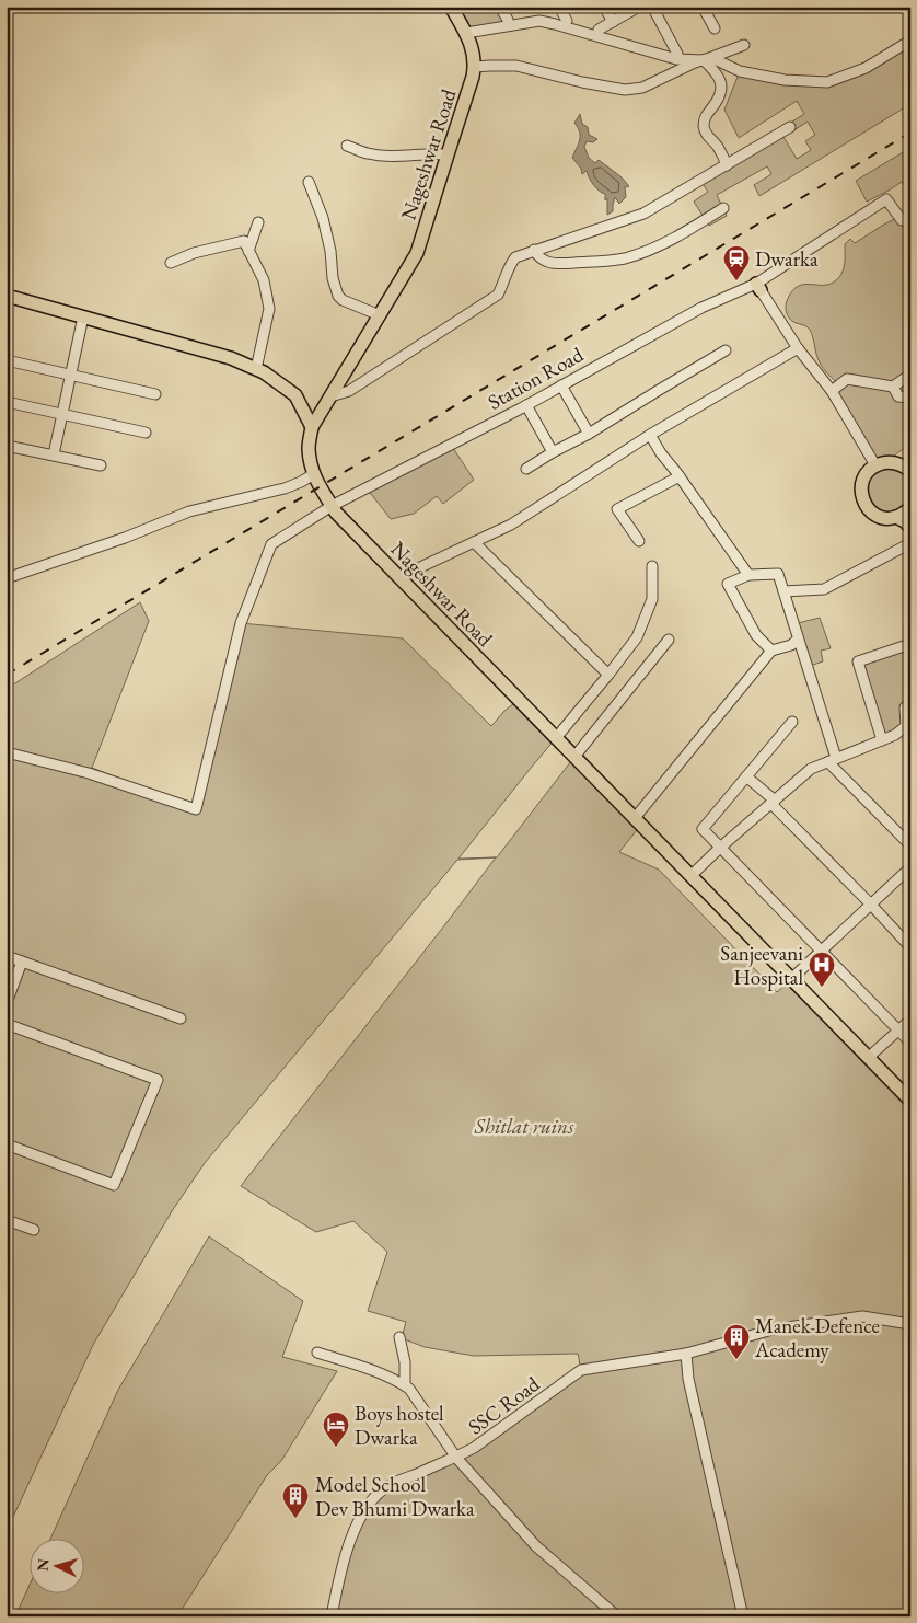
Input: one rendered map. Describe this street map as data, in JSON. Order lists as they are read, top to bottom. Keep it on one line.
{"streets":{"main road":["Nageshwar Road"],"street":["Station Road","SSC Road"]},"crossings":[["Nageshwar Road","Station Road"]],"parks":["Shitlat ruins"],"places":{"station":["Dwarka"],"hospital":["Sanjeevani Hospital"],"building":["Manek Defence Academy","Model School Dev Bhumi Dwarka"],"hotel":["Boys hostel Dwarka"]},"north":"left"}
